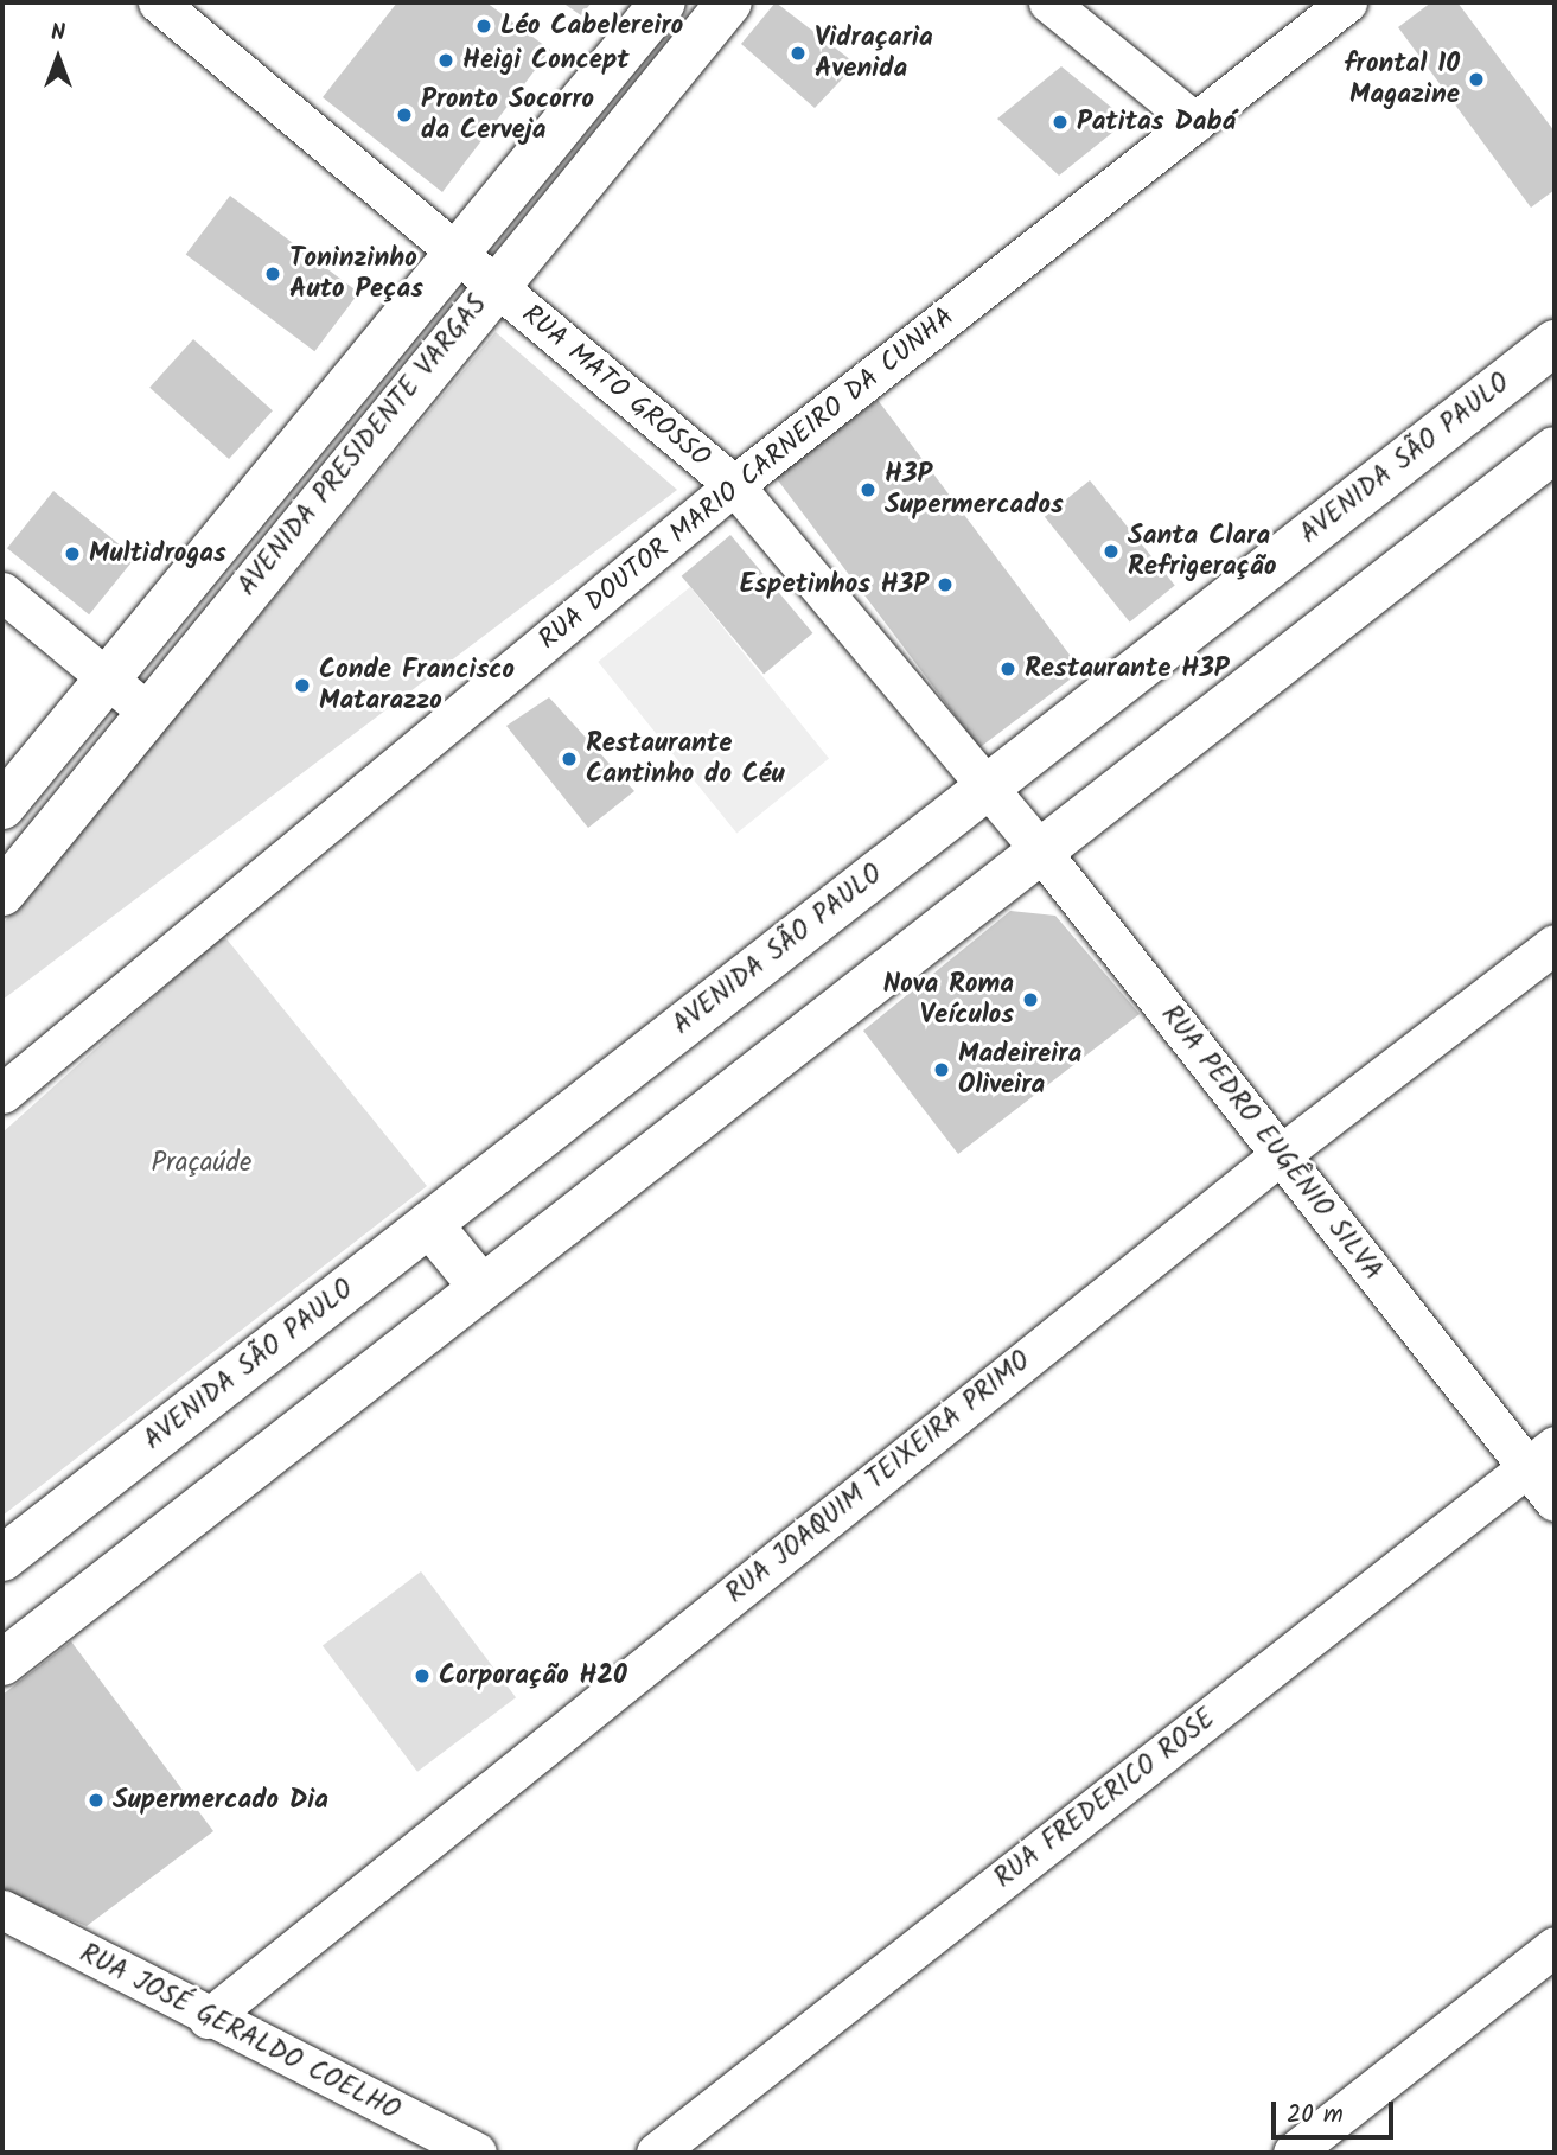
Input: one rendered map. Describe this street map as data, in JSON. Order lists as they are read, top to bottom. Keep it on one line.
{"streets":{"main road":["AVENIDA PRESIDENTE VARGAS","AVENIDA SÃO PAULO"],"street":["RUA MATO GROSSO","RUA DOUTOR MARIO CARNEIRO DA CUNHA","RUA PEDRO EUGÊNIO SILVA","RUA JOAQUIM TEIXEIRA PRIMO","RUA FREDERICO ROSE","RUA JOSÉ GERALDO COELHO"]},"crossings":[["RUA MATO GROSSO","AVENIDA PRESIDENTE VARGAS"],["RUA MATO GROSSO","AVENIDA SÃO PAULO"],["RUA MATO GROSSO","RUA DOUTOR MARIO CARNEIRO DA CUNHA"],["RUA MATO GROSSO","RUA PEDRO EUGÊNIO SILVA"],["AVENIDA SÃO PAULO","RUA PEDRO EUGÊNIO SILVA"],["RUA PEDRO EUGÊNIO SILVA","RUA JOAQUIM TEIXEIRA PRIMO"],["RUA PEDRO EUGÊNIO SILVA","RUA FREDERICO ROSE"],["RUA JOAQUIM TEIXEIRA PRIMO","RUA JOSÉ GERALDO COELHO"]],"parks":["Praçaúde"],"places":["Léo Cabelereiro","Vidraçaria Avenida","Heigi Concept","frontal 10 Magazine","Pronto Socorro da Cerveja","Patitas Dabá","Toninzinho Auto Peças","H3P Supermercados","Santa Clara Refrigeração","Multidrogas","Espetinhos H3P","Restaurante H3P","Conde Francisco Matarazzo","Restaurante Cantinho do Céu","Nova Roma Veículos","Madeireira Oliveira","Corporação H20","Supermercado Dia"],"scale_bar":"20 m","north":"top"}
